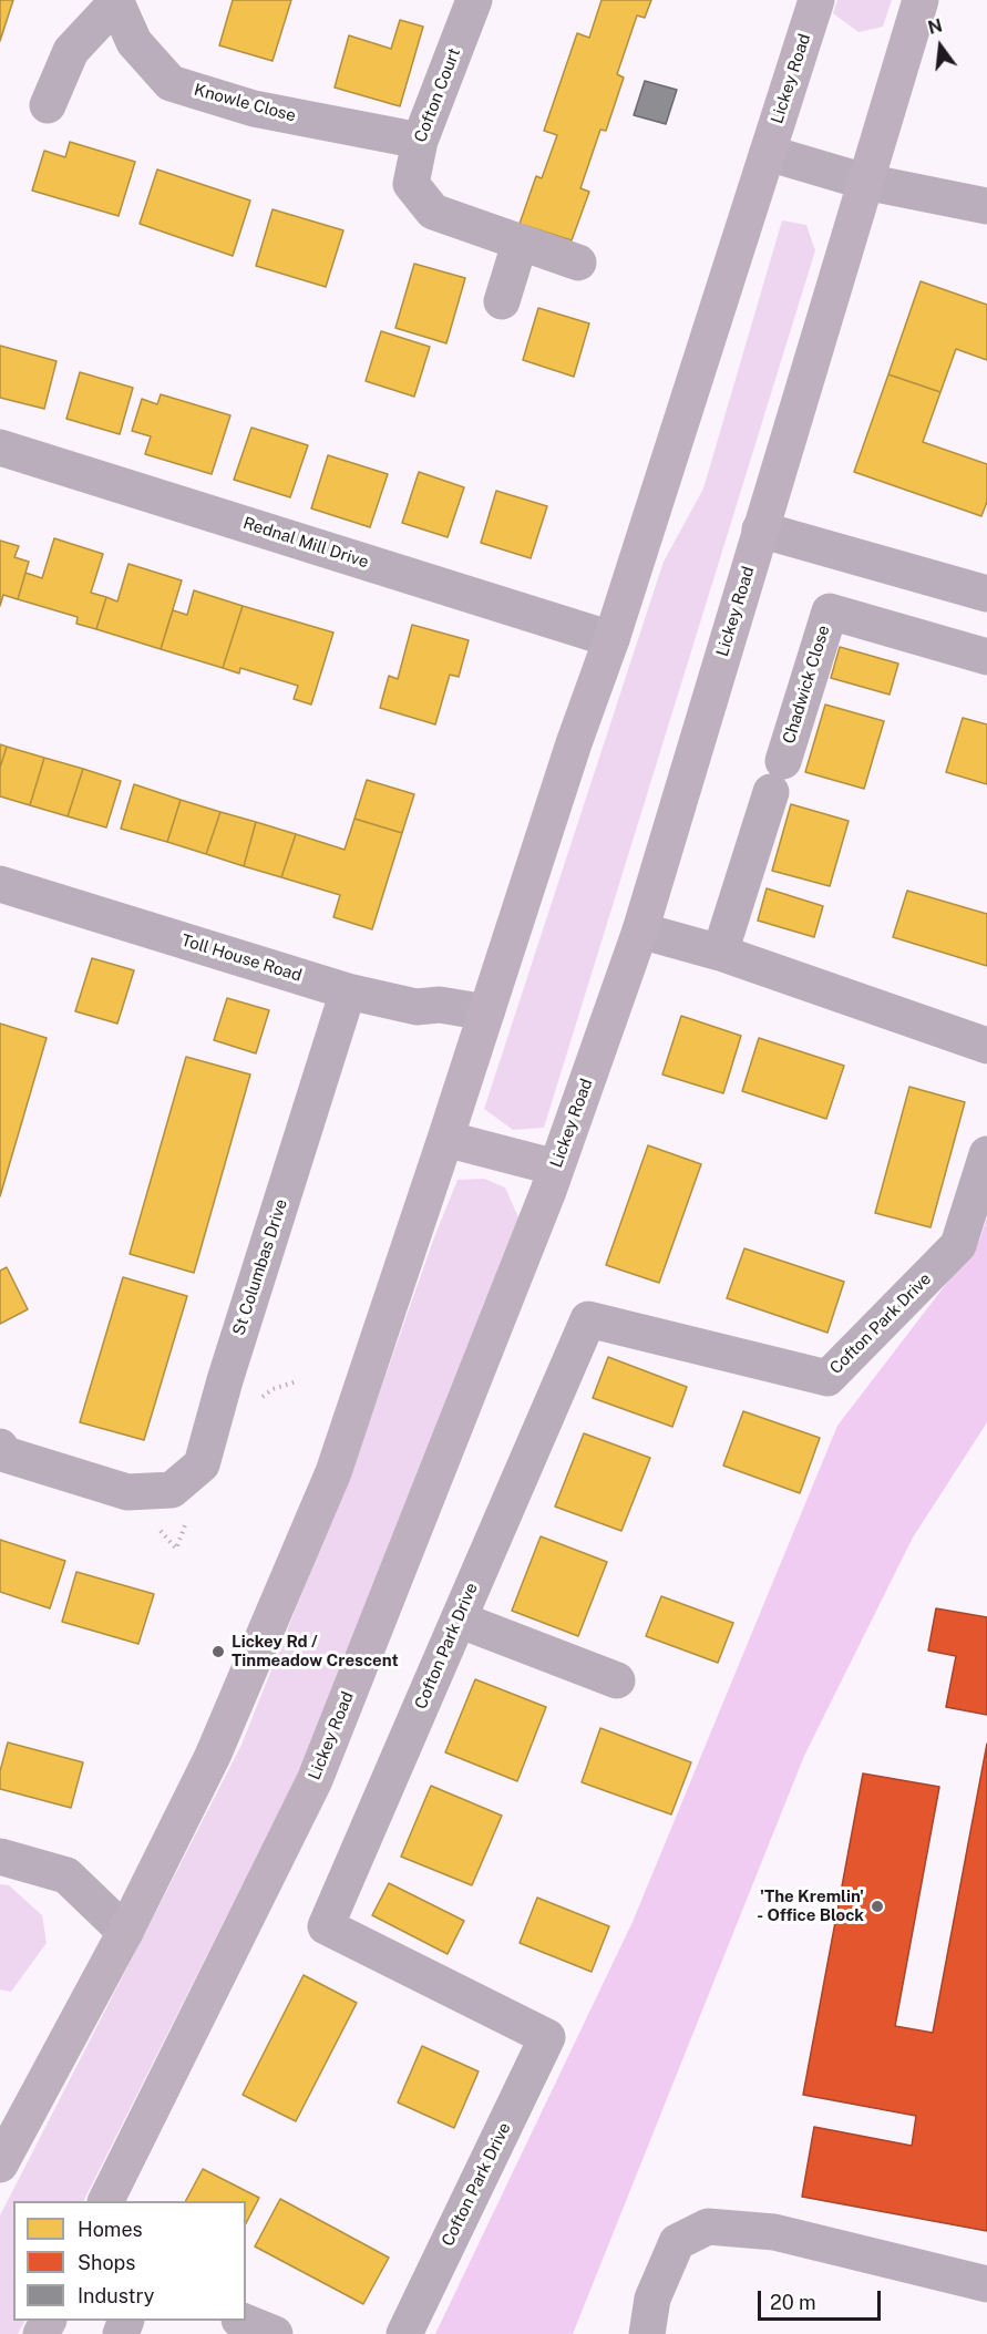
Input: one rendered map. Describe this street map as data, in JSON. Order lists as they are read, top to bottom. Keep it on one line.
{"streets":{"main road":["Lickey Road"],"street":["Cofton Court","Knowle Close","Rednal Mill Drive","Chadwick Close","Toll House Road","St Columbas Drive","Cofton Park Drive"]},"crossings":[["Lickey Road","Rednal Mill Drive"],["Lickey Road","Toll House Road"],["Cofton Court","Knowle Close"],["Toll House Road","St Columbas Drive"]],"places":["Lickey Rd / Tinmeadow Crescent","'The Kremlin' - Office Block"],"legend":["Homes","Shops","Industry"],"scale_bar":"20 m","north":"top"}
